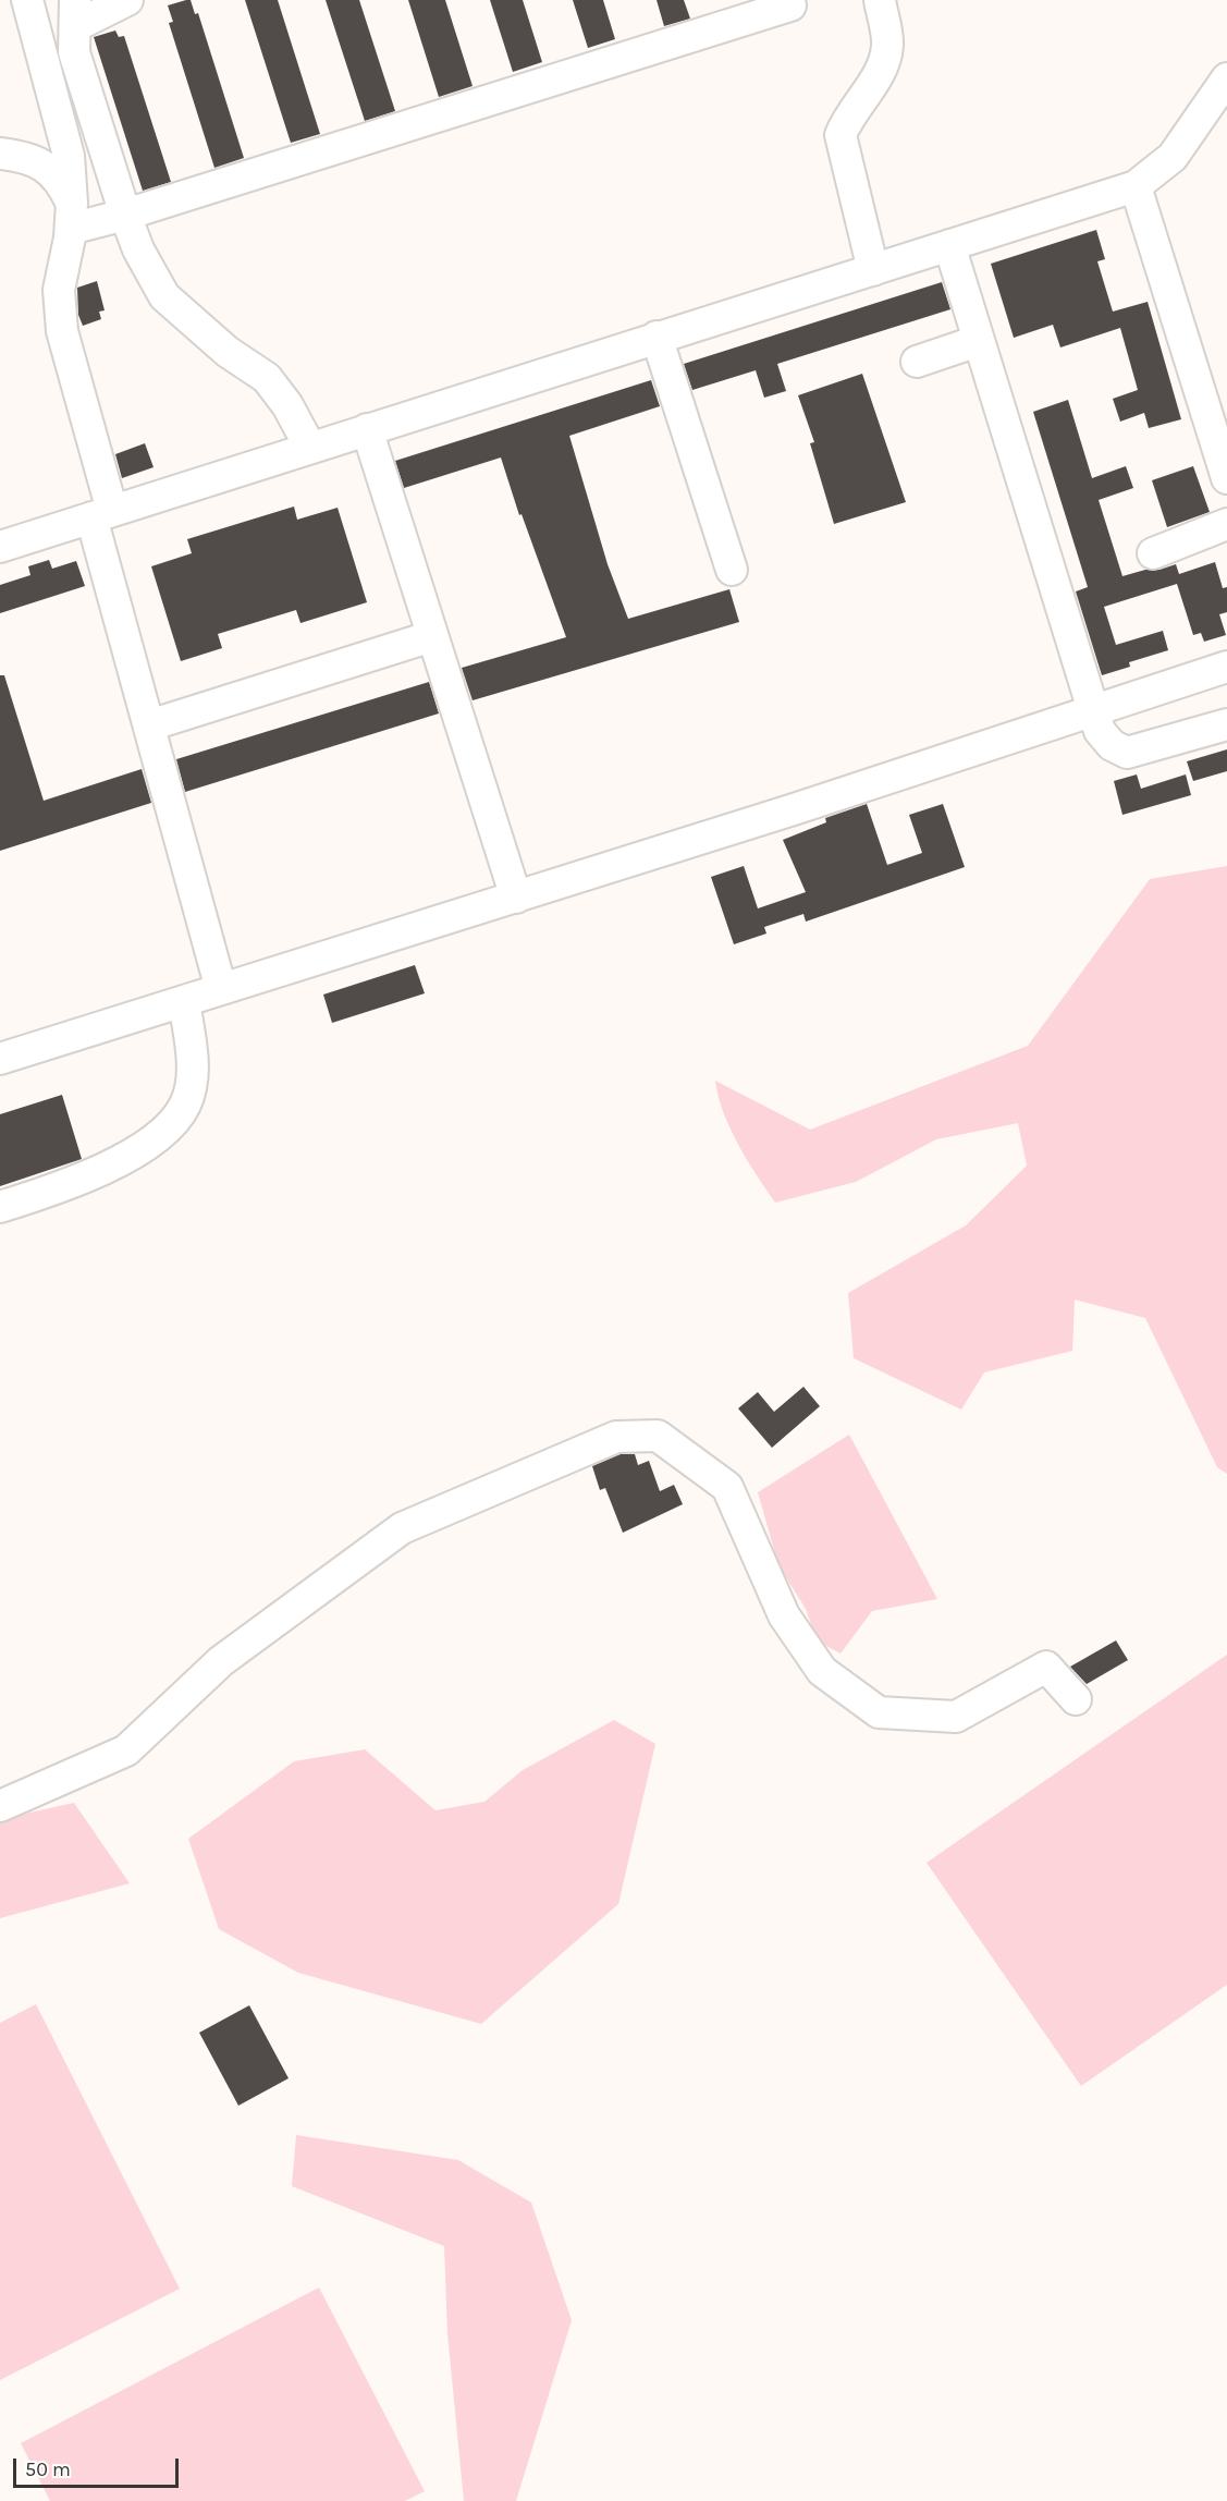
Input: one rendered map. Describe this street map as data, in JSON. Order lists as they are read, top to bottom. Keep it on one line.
{"scale_bar":"50 m"}
